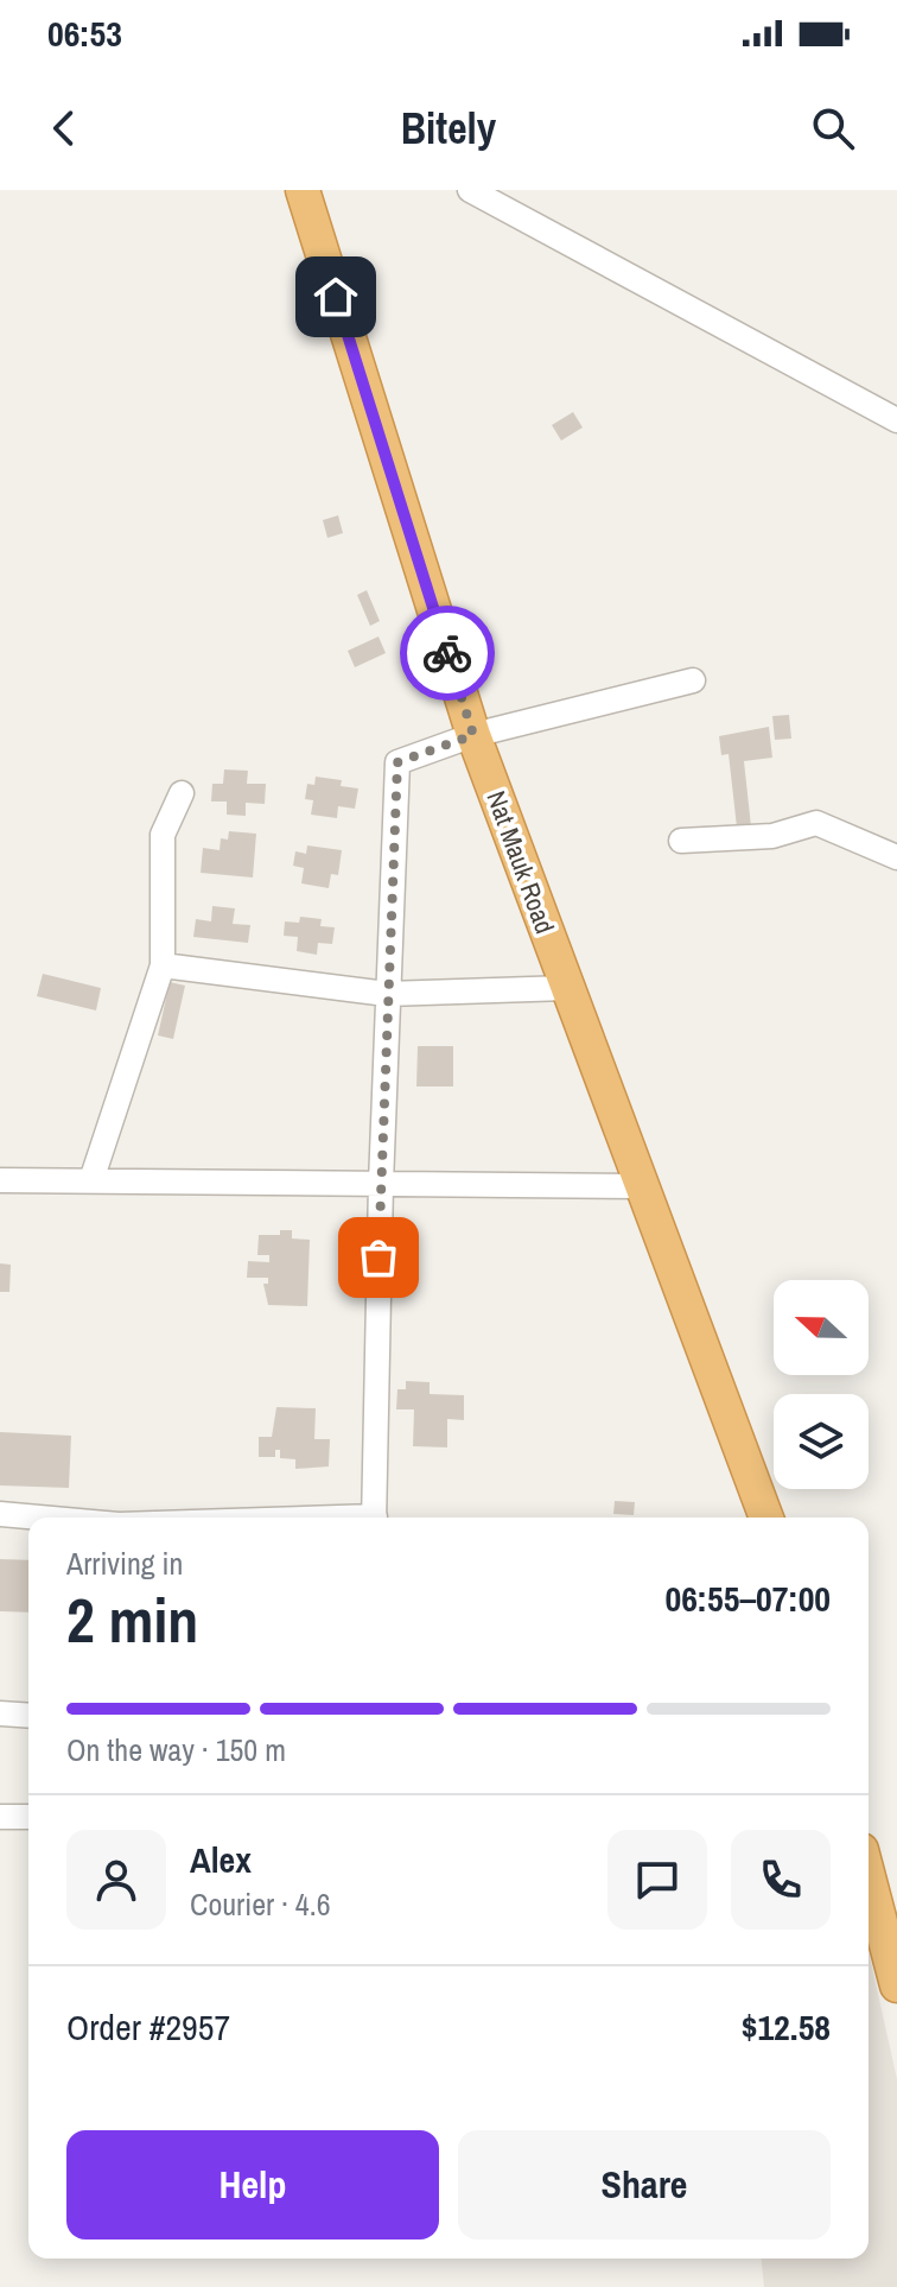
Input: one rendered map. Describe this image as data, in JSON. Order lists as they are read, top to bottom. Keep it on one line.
{"streets":{"highway":["Nat Mauk Road"]},"north":"left","page":{"status":"06:53","header":"Bitely","heading":["2 min","Arriving in","06:55–07:00"],"panel":["Alex","Courier · 4.6","Order #2957","$12.58"],"bar":"On the way · 150 m","buttons":["Help","Share"]}}
